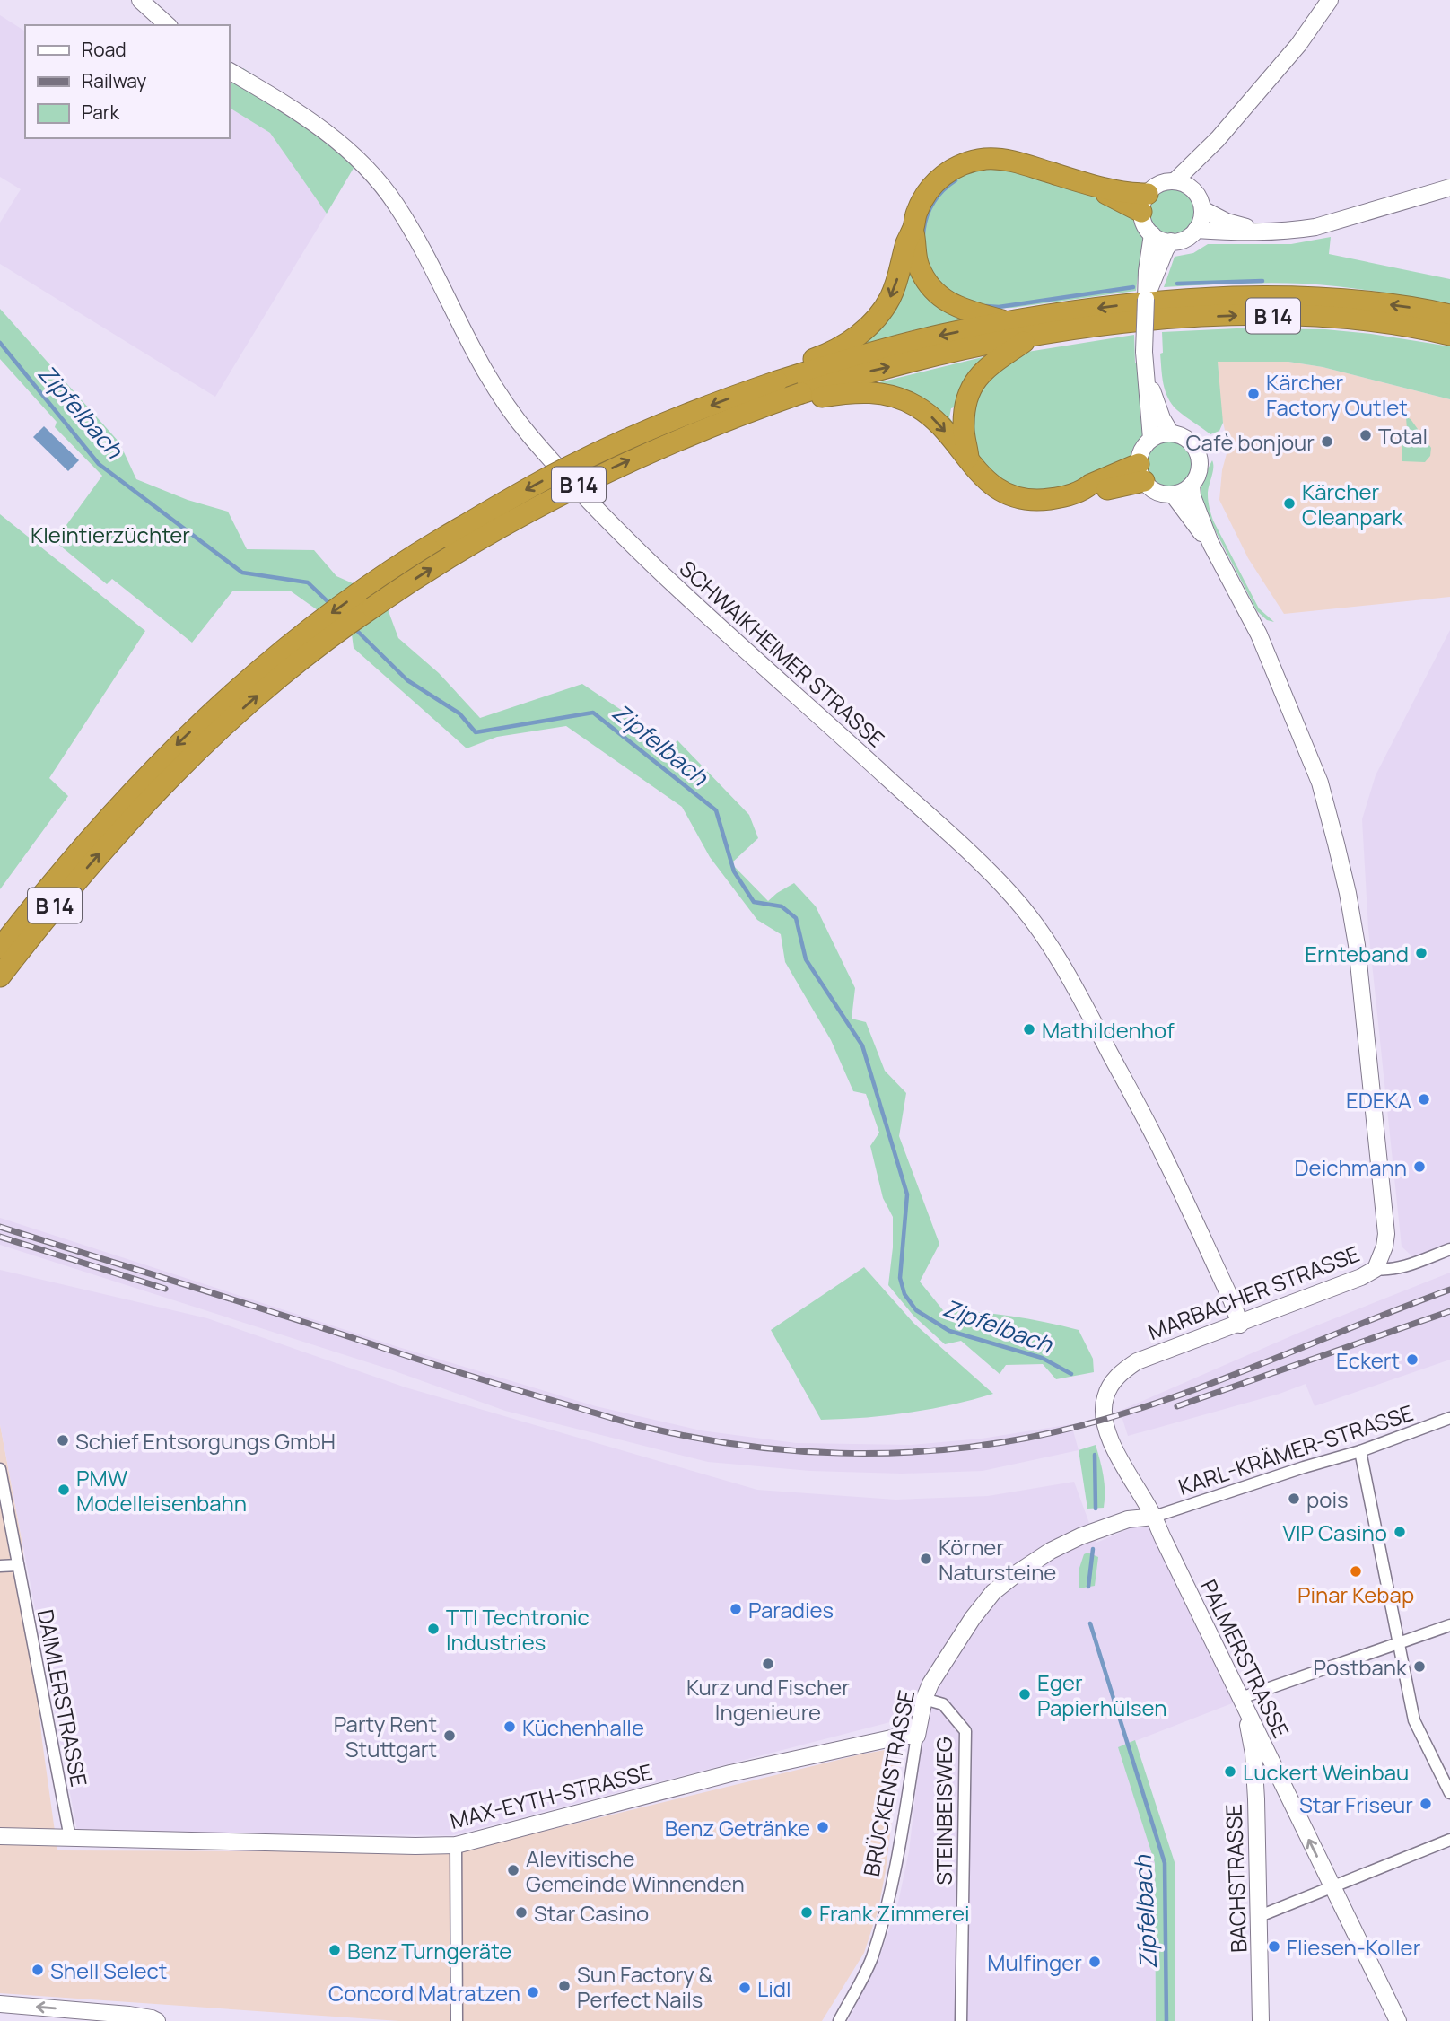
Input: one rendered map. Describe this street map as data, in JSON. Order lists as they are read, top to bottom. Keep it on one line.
{"streets":{"highway":["B 14"],"main road":["SCHWAIKHEIMER STRASSE","MARBACHER STRASSE","PALMERSTRASSE","BRÜCKENSTRASSE","MAX-EYTH-STRASSE","BACHSTRASSE"],"street":["KARL-KRÄMER-STRASSE","DAIMLERSTRASSE","STEINBEISWEG"]},"crossings":[["SCHWAIKHEIMER STRASSE","MARBACHER STRASSE"],["MARBACHER STRASSE","KARL-KRÄMER-STRASSE"],["MARBACHER STRASSE","PALMERSTRASSE"],["MARBACHER STRASSE","BRÜCKENSTRASSE"],["KARL-KRÄMER-STRASSE","PALMERSTRASSE"],["KARL-KRÄMER-STRASSE","BRÜCKENSTRASSE"],["PALMERSTRASSE","BRÜCKENSTRASSE"],["PALMERSTRASSE","BACHSTRASSE"],["DAIMLERSTRASSE","MAX-EYTH-STRASSE"],["BRÜCKENSTRASSE","MAX-EYTH-STRASSE"],["BRÜCKENSTRASSE","STEINBEISWEG"]],"one_way":["PALMERSTRASSE"],"water":["Zipfelbach"],"parks":["Kleintierzüchter"],"places":["Kärcher Factory Outlet","Total","Cafè bonjour","Kärcher Cleanpark","Ernteband","Mathildenhof","EDEKA","Deichmann","Eckert","Schief Entsorgungs GmbH","PMW Modelleisenbahn","pois","VIP Casino","Körner Natursteine","Pinar Kebap","Paradies","TTI Techtronic Industries","Kurz und Fischer Ingenieure","Postbank","Eger Papierhülsen","Küchenhalle","Party Rent Stuttgart","Luckert Weinbau","Star Friseur","Benz Getränke","Alevitische Gemeinde Winnenden","Star Casino","Frank Zimmerei","Fliesen-Koller","Benz Turngeräte","Mulfinger","Shell Select","Sun Factory & Perfect Nails","Lidl","Concord Matratzen"],"legend":["Road","Railway","Park"]}
